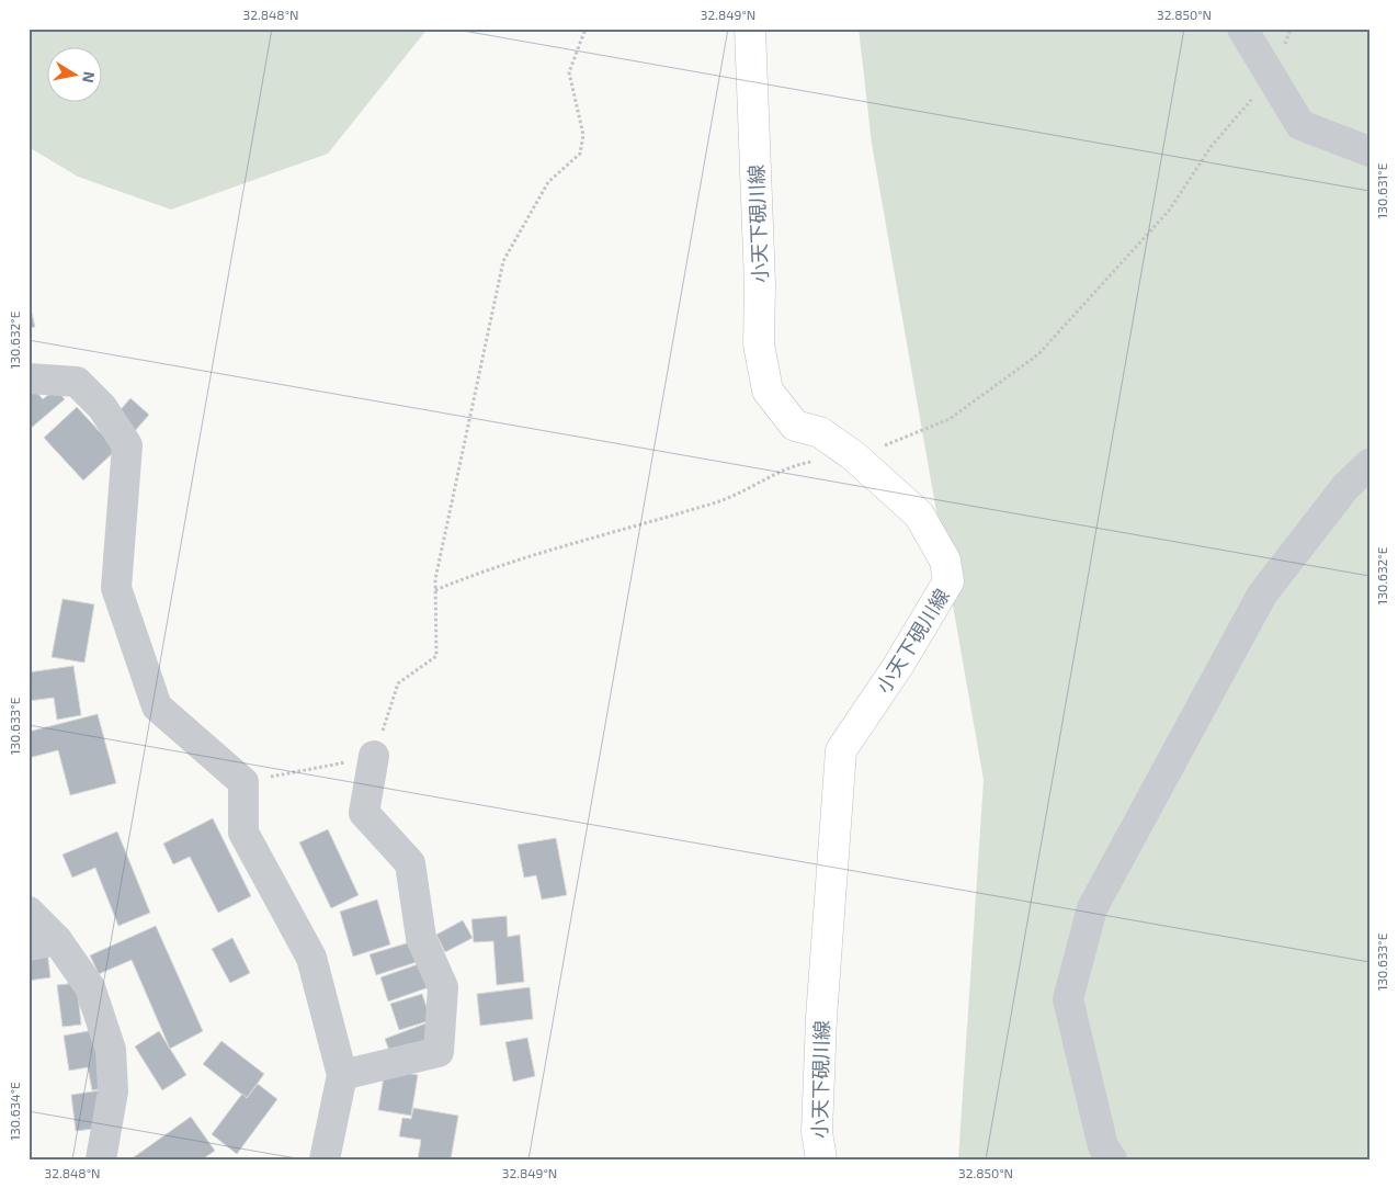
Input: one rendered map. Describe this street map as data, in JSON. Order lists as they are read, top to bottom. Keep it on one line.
{"streets":{"main road":["小天下硯川線"]},"north":"right","coordinates":["32.848°N","32.849°N","32.850°N","130.631°E","130.632°E","130.633°E","130.634°E"]}
